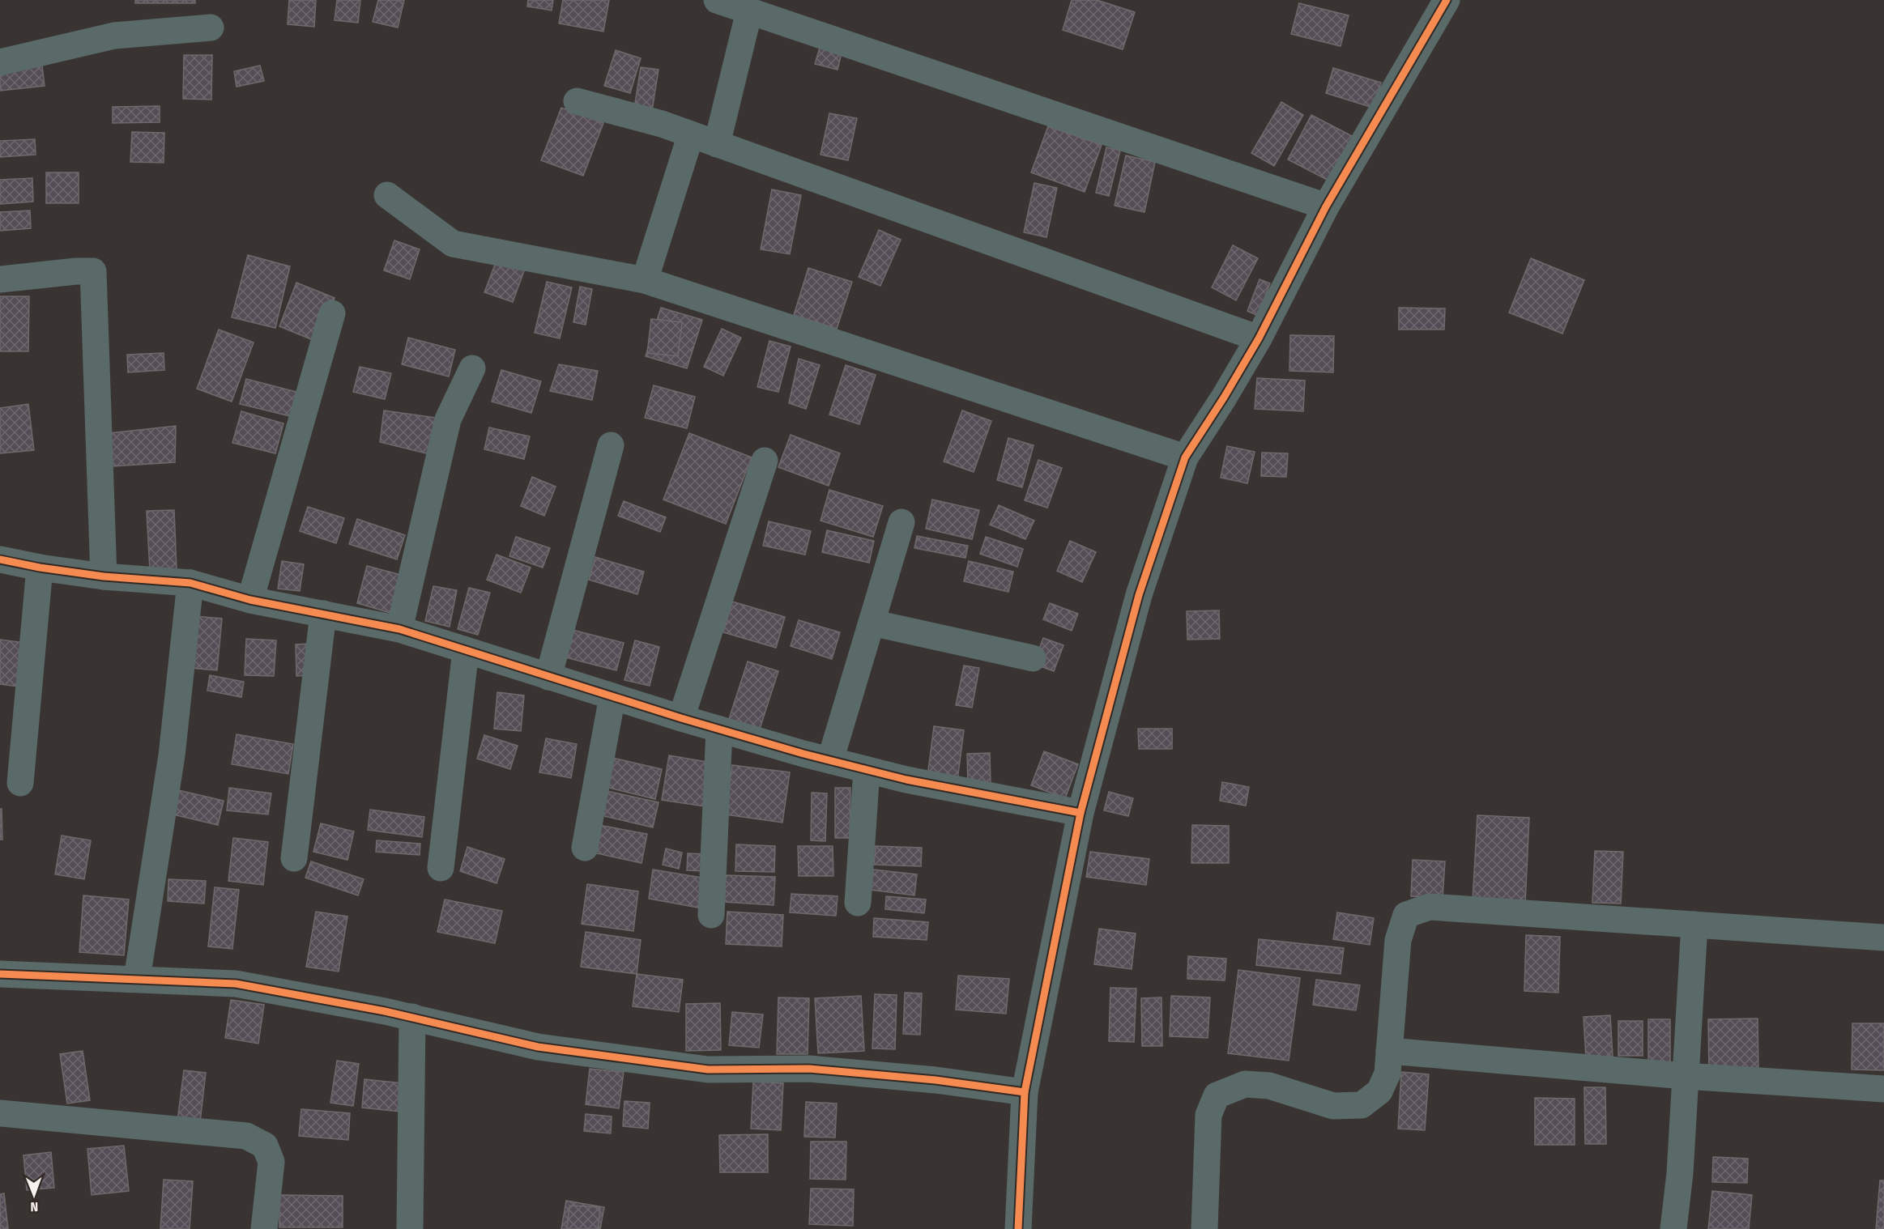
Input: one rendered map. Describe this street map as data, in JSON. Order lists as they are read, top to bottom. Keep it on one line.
{"north":"bottom"}
